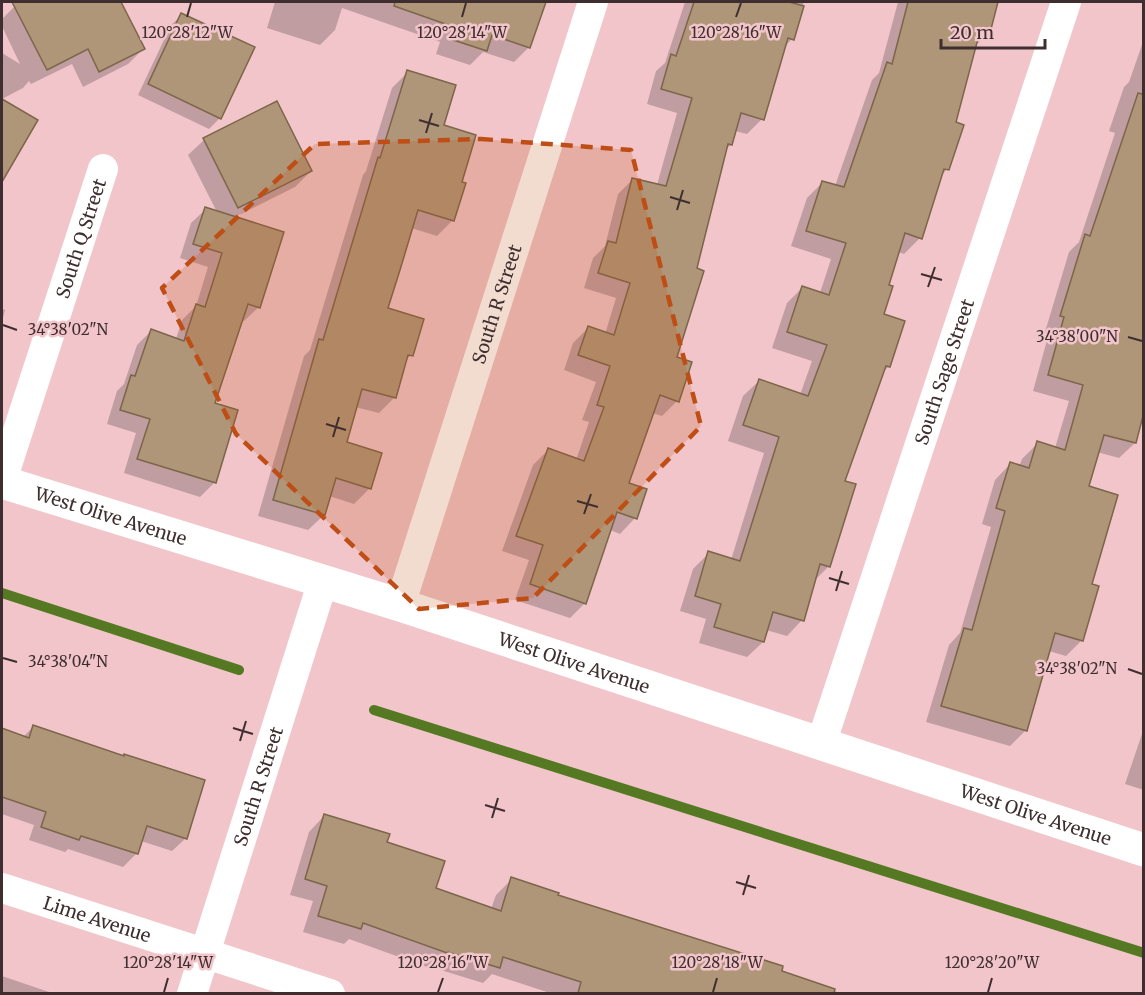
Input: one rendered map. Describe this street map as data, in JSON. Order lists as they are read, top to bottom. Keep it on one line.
{"streets":{"street":["South Q Street","South R Street","South Sage Street","West Olive Avenue","Lime Avenue"]},"crossings":[["South Q Street","West Olive Avenue"],["South R Street","West Olive Avenue"],["South R Street","Lime Avenue"],["South Sage Street","West Olive Avenue"]],"scale_bar":"20 m","coordinates":["120°28'12\"W","120°28'14\"W","120°28'16\"W","34°38'02\"N","34°38'00\"N","34°38'04\"N","120°28'18\"W","120°28'20\"W"]}
